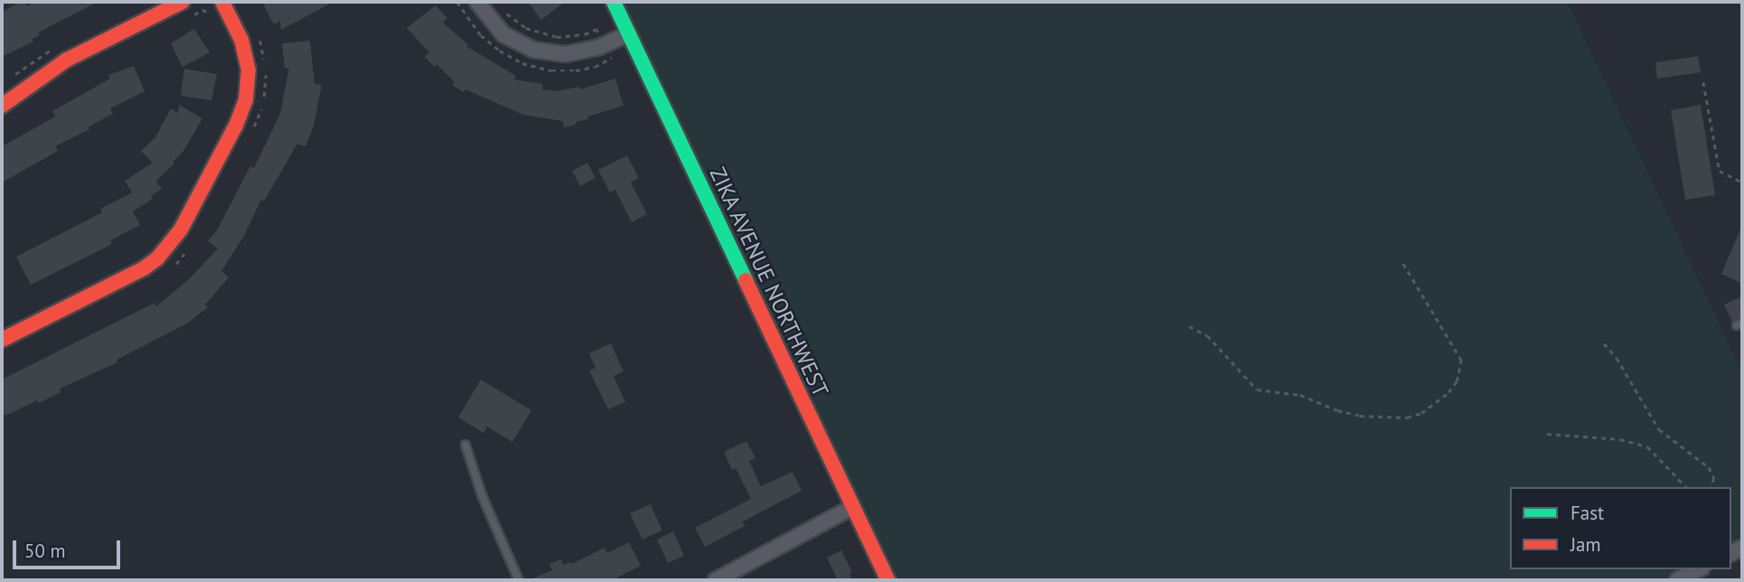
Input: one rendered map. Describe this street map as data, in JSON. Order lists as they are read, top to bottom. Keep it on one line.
{"streets":{"street":["ZIKA AVENUE NORTHWEST"]},"legend":["Fast","Jam"],"scale_bar":"50 m"}
